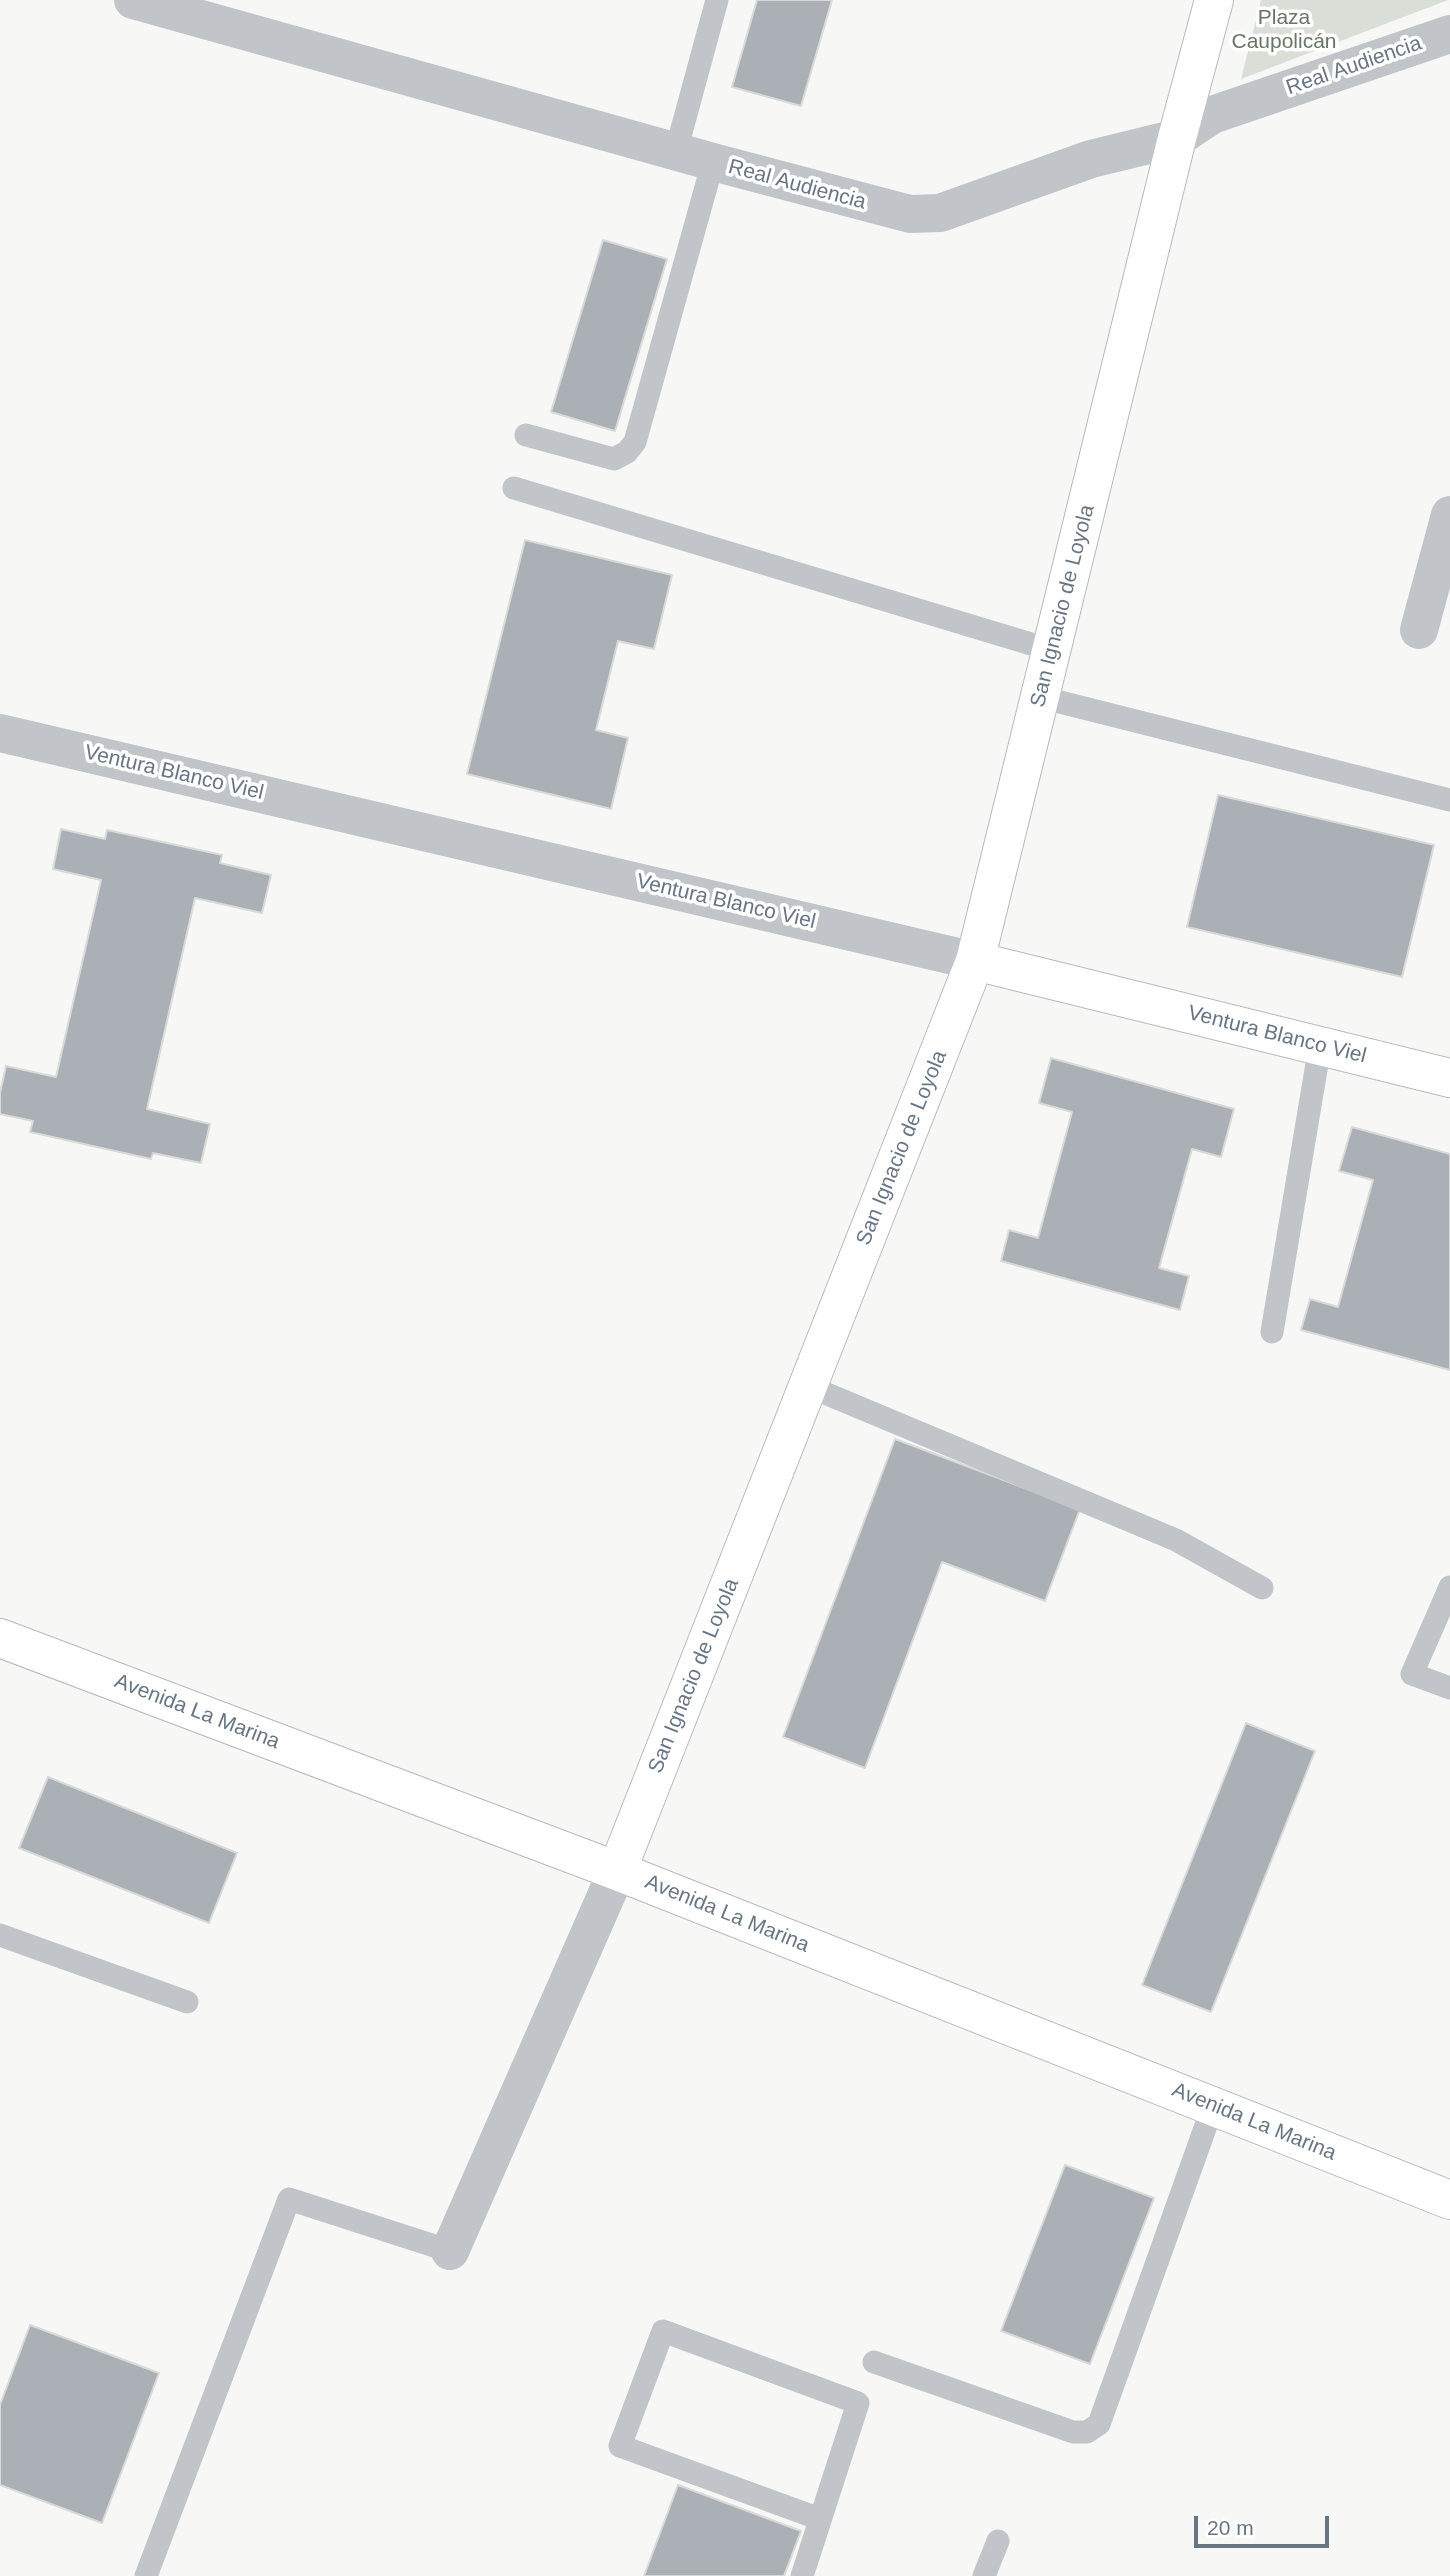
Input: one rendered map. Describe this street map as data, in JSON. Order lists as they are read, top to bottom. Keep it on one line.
{"streets":{"street":["Real Audiencia","San Ignacio de Loyola","Ventura Blanco Viel","Avenida La Marina"]},"crossings":[["Real Audiencia","San Ignacio de Loyola"],["San Ignacio de Loyola","Ventura Blanco Viel"],["San Ignacio de Loyola","Avenida La Marina"]],"parks":["Plaza Caupolicán"],"scale_bar":"20 m"}
